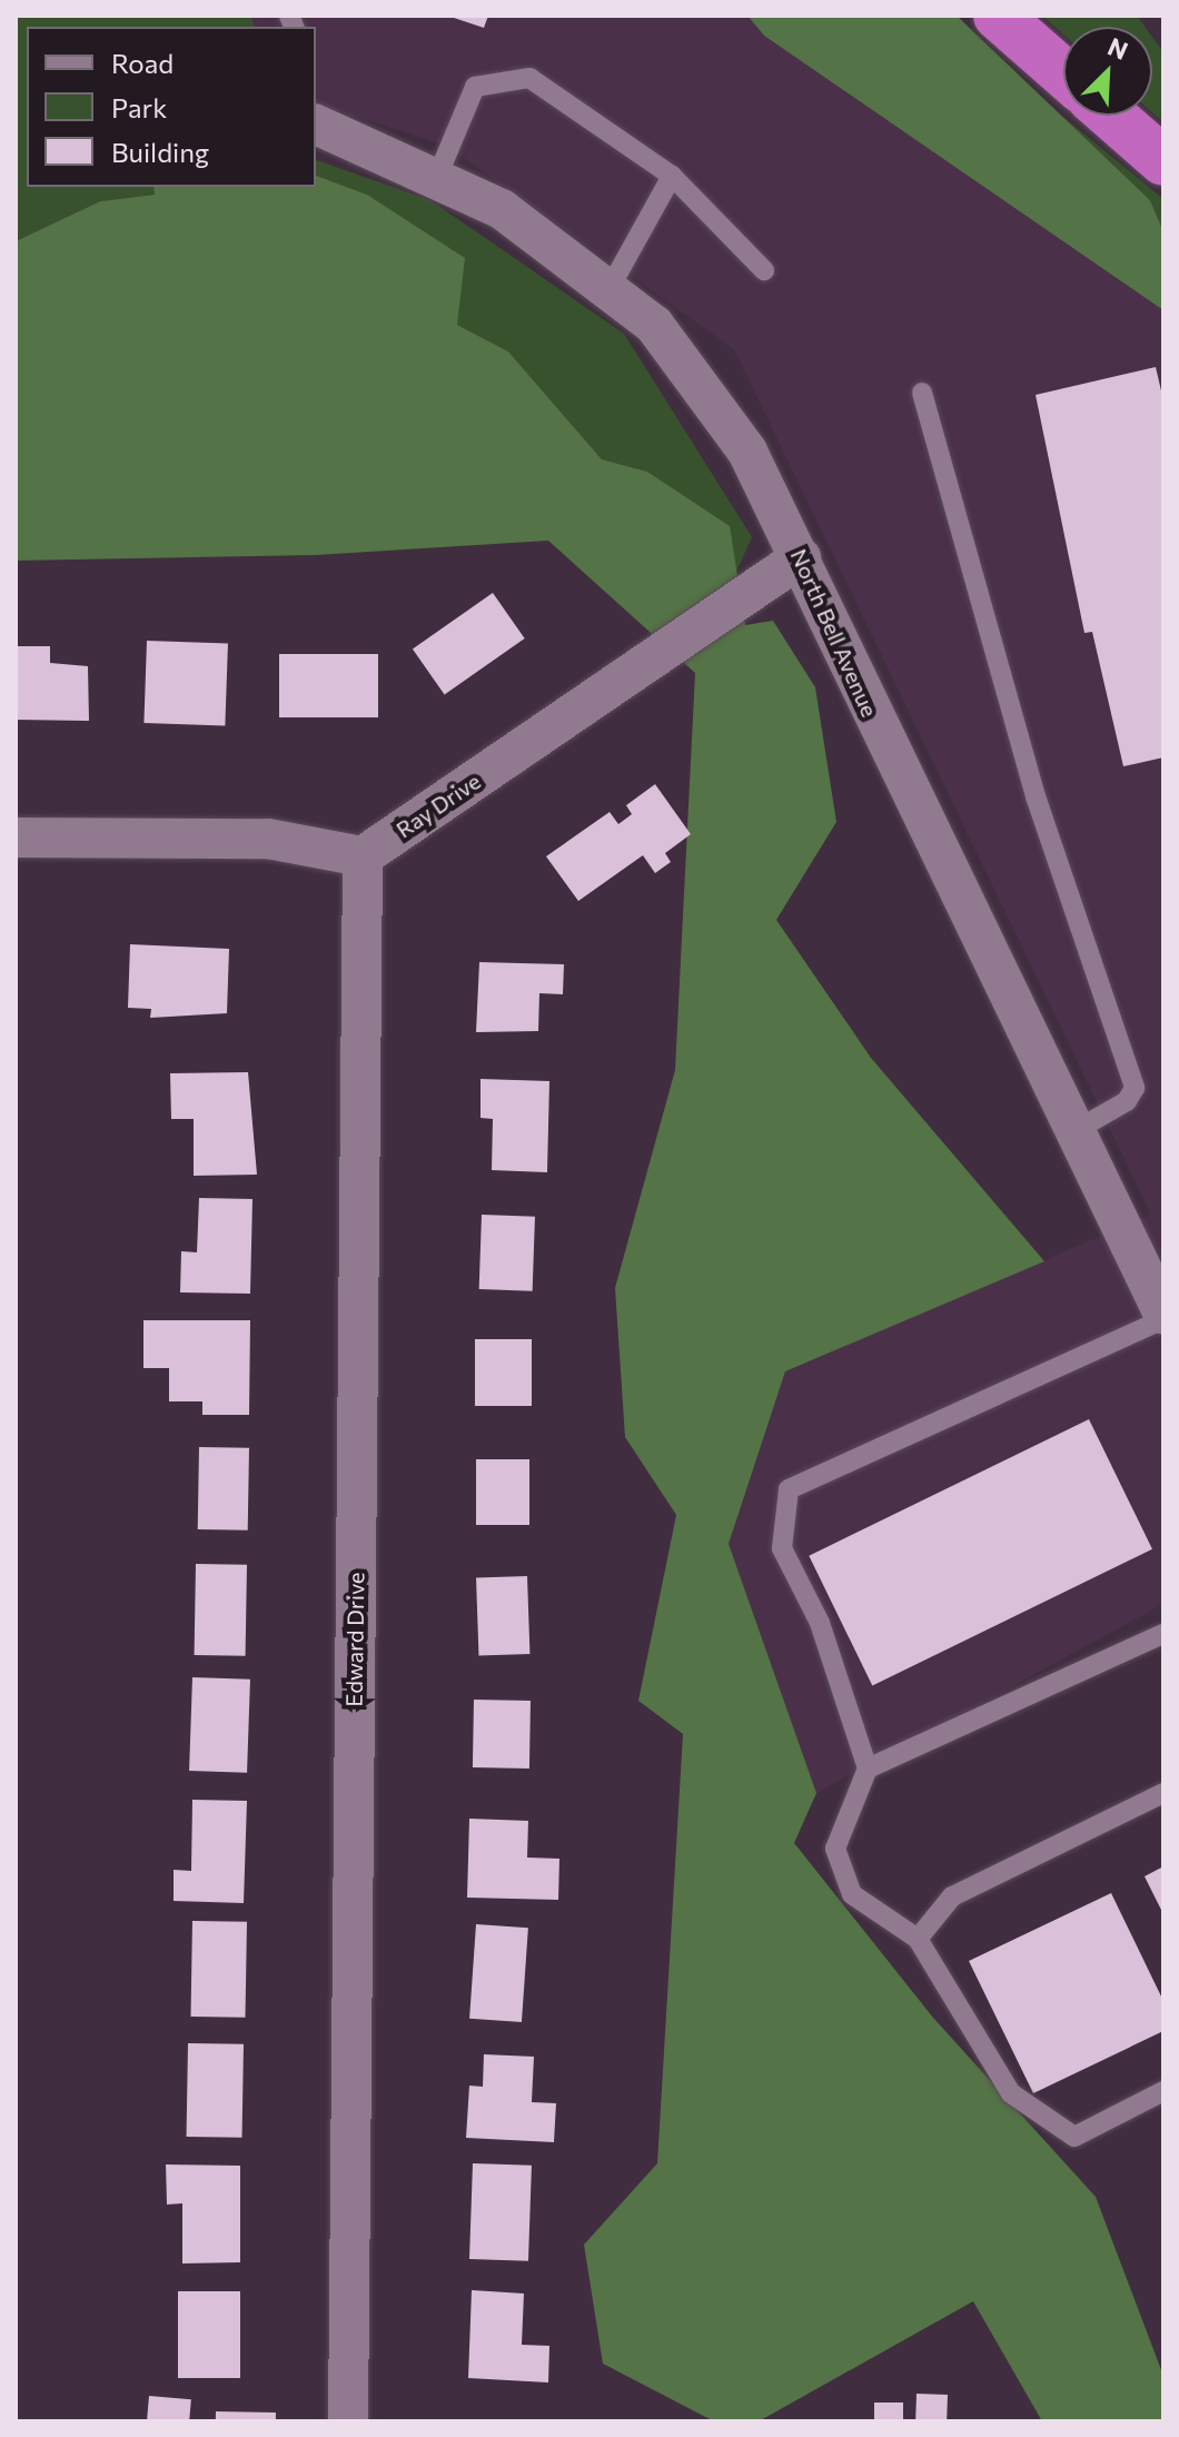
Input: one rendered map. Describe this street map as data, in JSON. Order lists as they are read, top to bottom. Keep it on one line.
{"streets":{"street":["North Bell Avenue","Ray Drive","Edward Drive"]},"crossings":[["North Bell Avenue","Ray Drive"],["Ray Drive","Edward Drive"]],"legend":["Road","Park","Building"],"north":"top right"}
